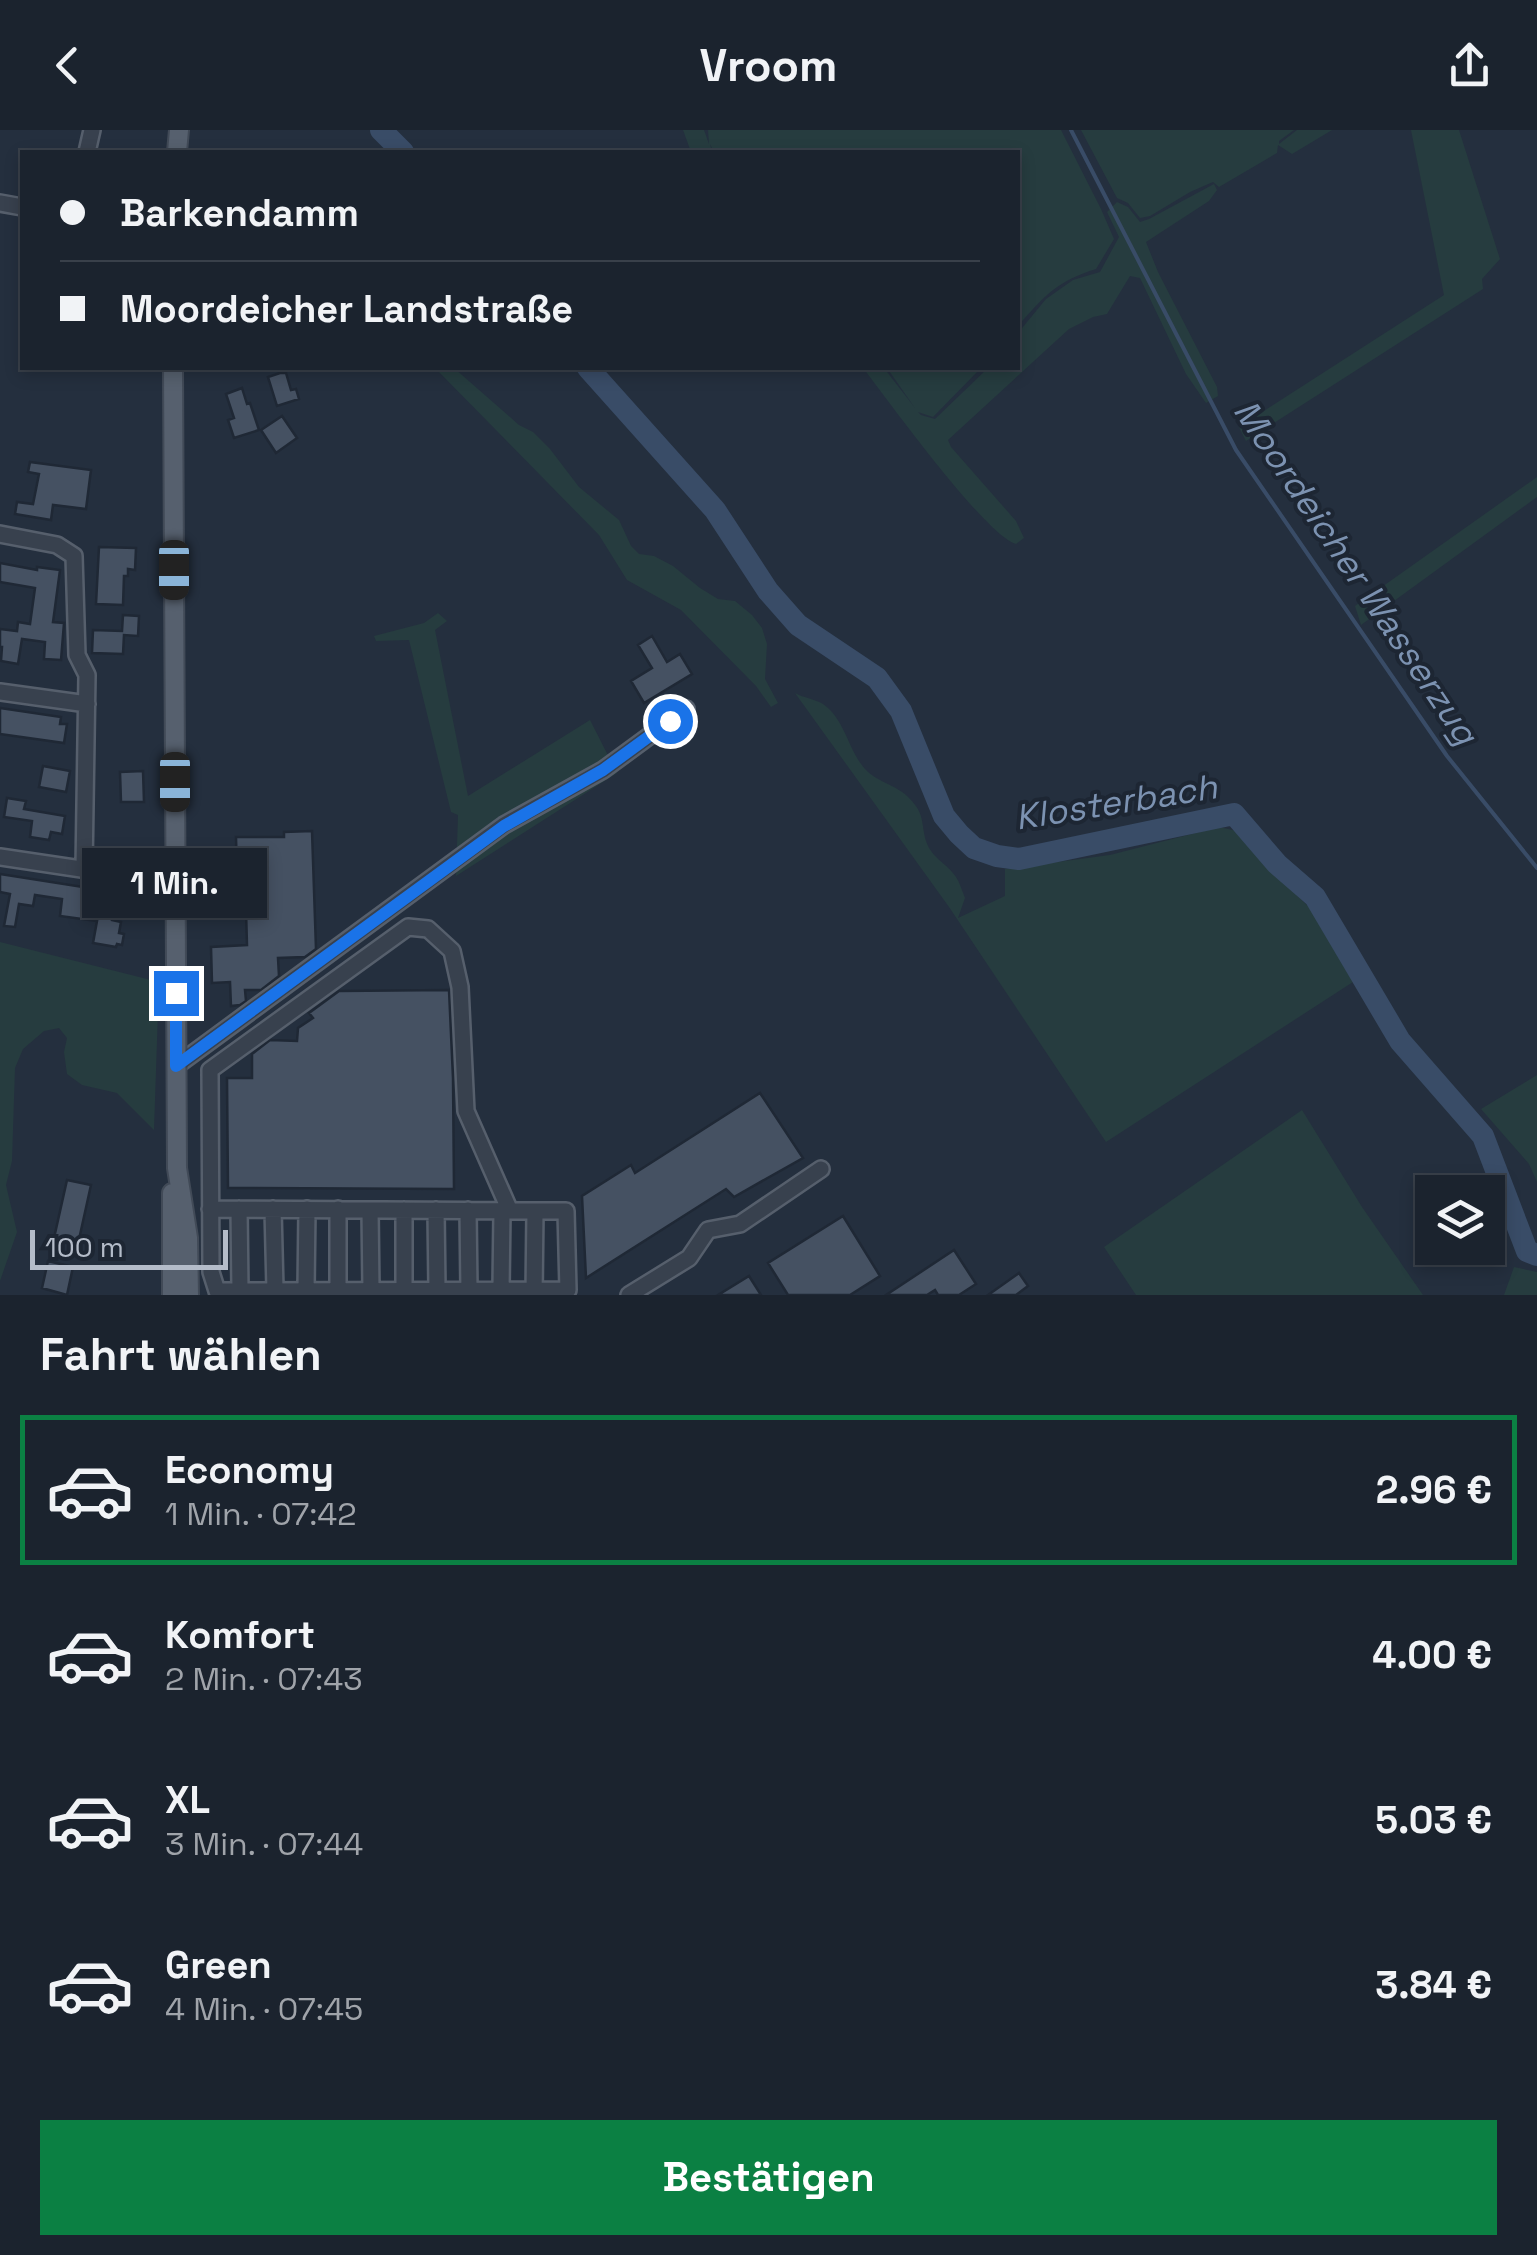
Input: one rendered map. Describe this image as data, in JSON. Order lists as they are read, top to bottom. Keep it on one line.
{"water":["Moordeicher Wasserzug","Klosterbach"],"scale_bar":"100 m","page":{"header":"Vroom","banner":["Barkendamm","Moordeicher Landstraße"],"bubble":"1 Min.","scale":"100 m","heading":"Fahrt wählen","list":[{"name":"Economy","note":"1 Min. · 07:42","value":"2.96 €"},{"name":"Komfort","note":"2 Min. · 07:43","value":"4.00 €"},{"name":"XL","note":"3 Min. · 07:44","value":"5.03 €"},{"name":"Green","note":"4 Min. · 07:45","value":"3.84 €"}],"buttons":"Bestätigen"}}
